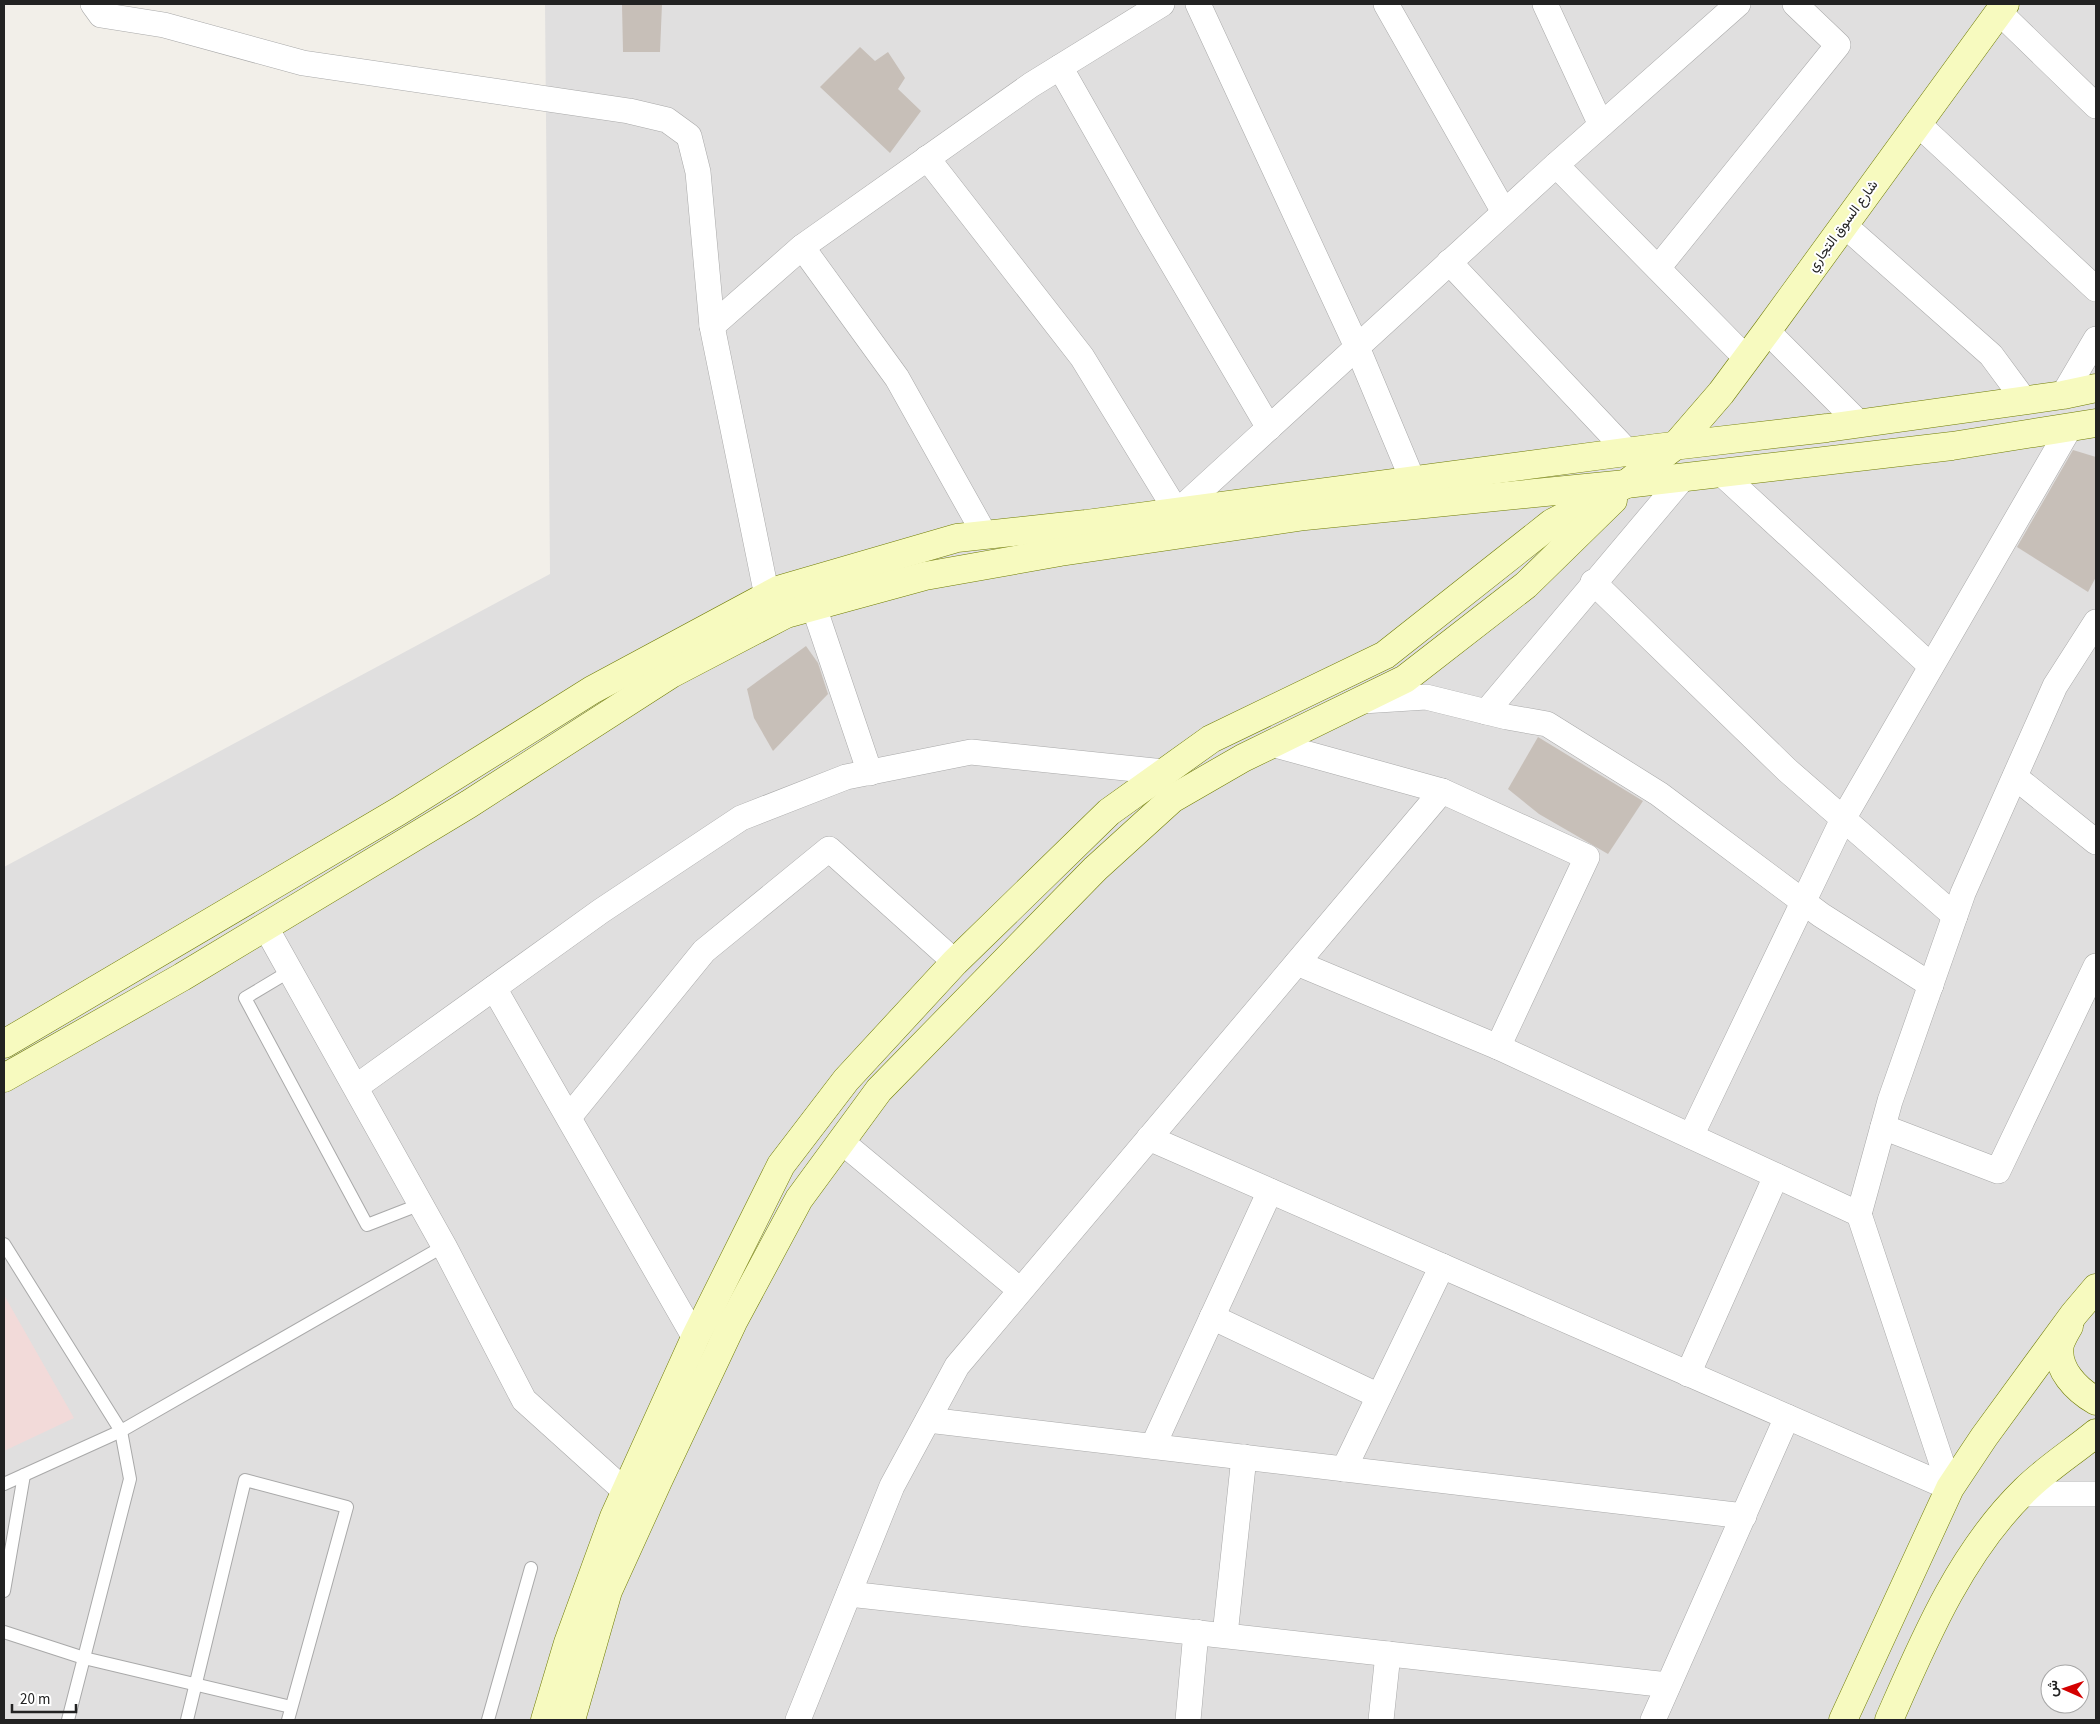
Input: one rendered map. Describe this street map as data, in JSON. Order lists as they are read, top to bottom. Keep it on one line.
{"streets":{"street":["شارع السوق التجاري"]},"scale_bar":"20 m","north":"left"}
